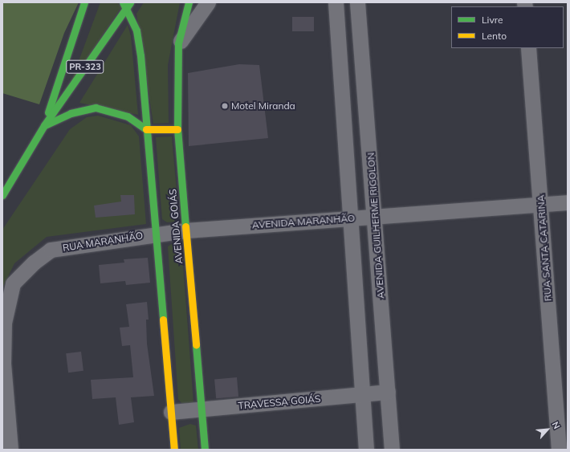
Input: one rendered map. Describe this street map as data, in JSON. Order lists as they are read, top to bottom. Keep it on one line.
{"streets":{"main road":["PR-323","AVENIDA GOIÁS"],"street":["AVENIDA MARANHÃO","AVENIDA GUILHERME RIGOLON","RUA MARANHÃO","RUA SANTA CATARINA","TRAVESSA GOIÁS"]},"crossings":[["AVENIDA MARANHÃO","AVENIDA GUILHERME RIGOLON"],["AVENIDA MARANHÃO","AVENIDA GOIÁS"],["AVENIDA MARANHÃO","RUA MARANHÃO"],["AVENIDA MARANHÃO","RUA SANTA CATARINA"],["AVENIDA GUILHERME RIGOLON","TRAVESSA GOIÁS"],["AVENIDA GOIÁS","TRAVESSA GOIÁS"]],"places":["Motel Miranda"],"legend":["Livre","Lento"],"north":"top right"}
